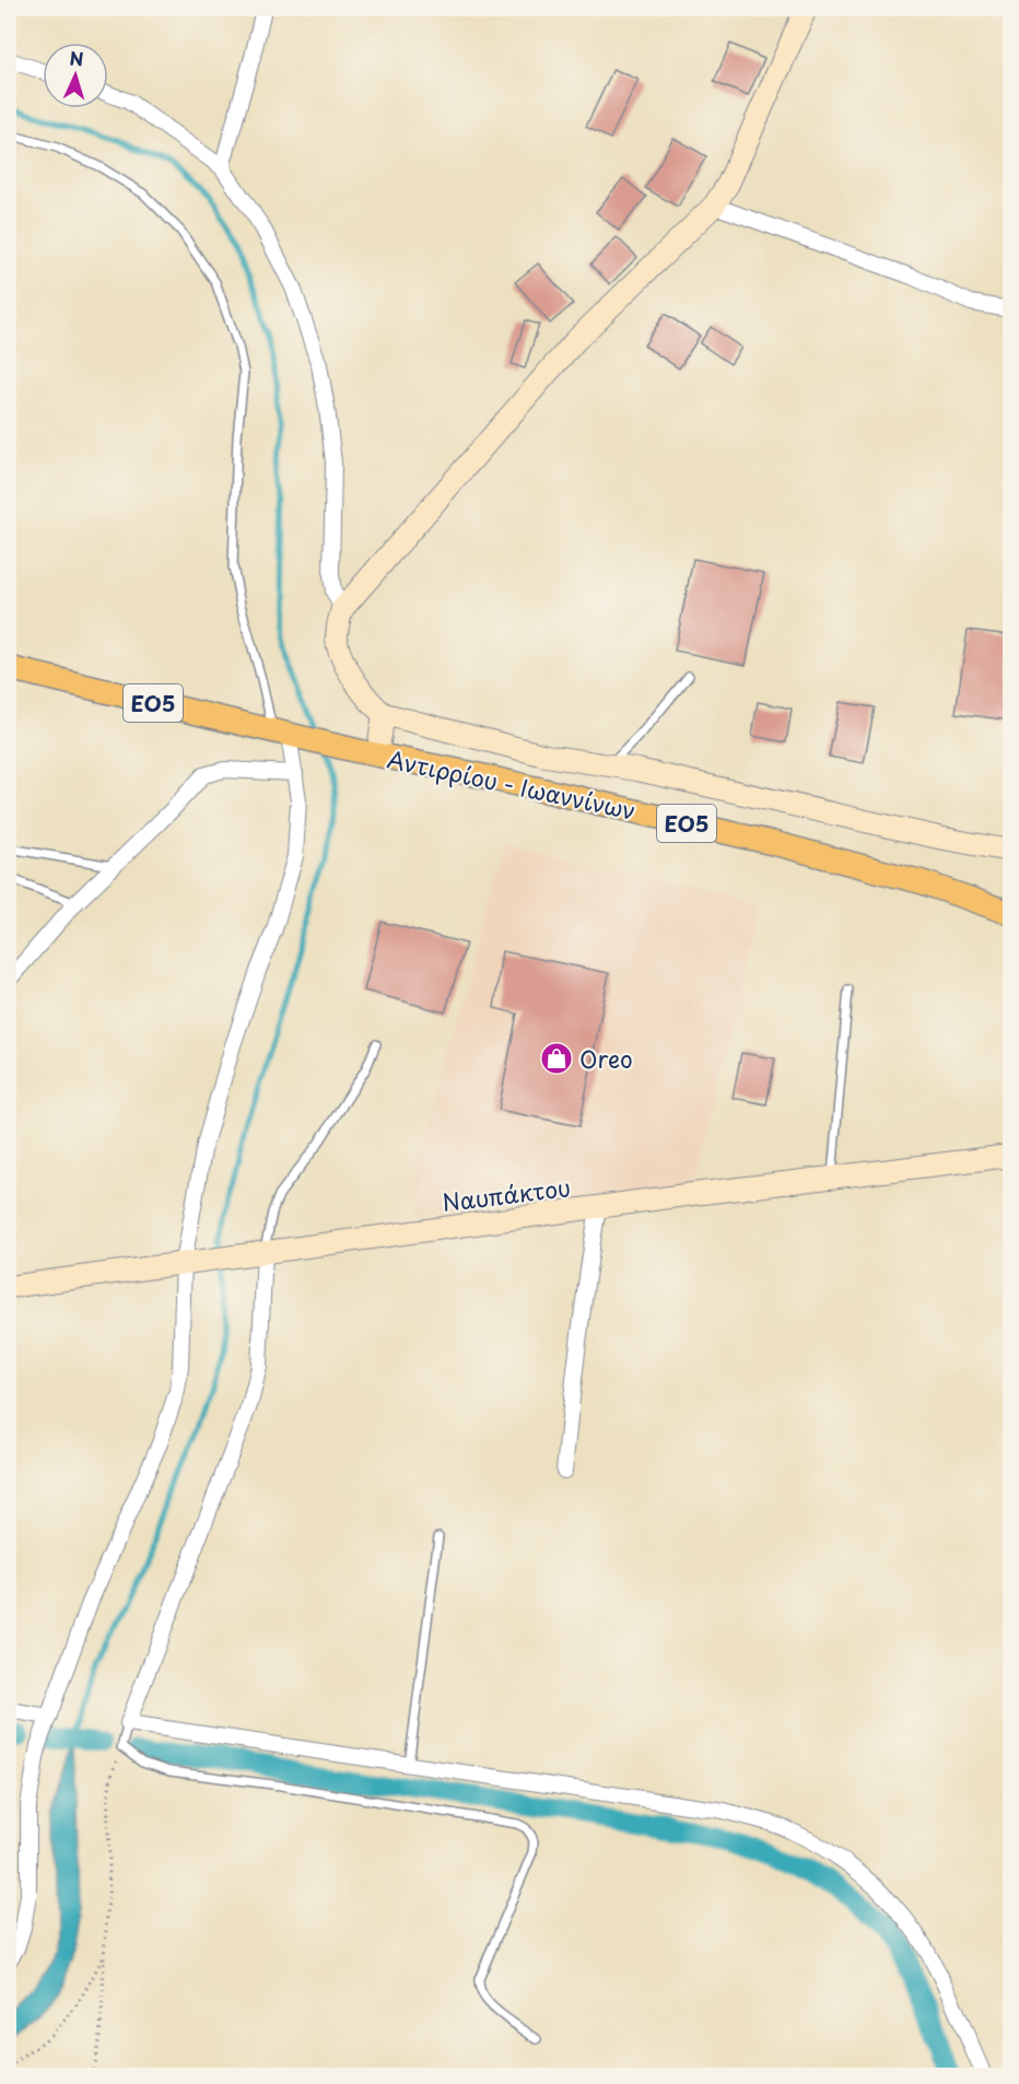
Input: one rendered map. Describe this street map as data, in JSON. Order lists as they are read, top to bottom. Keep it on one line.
{"streets":{"main road":["ΕΟ5","Αντιρρίου - Ιωαννίνων"],"street":["Ναυπάκτου"]},"places":{"shop":["Oreo"]},"north":"top"}
